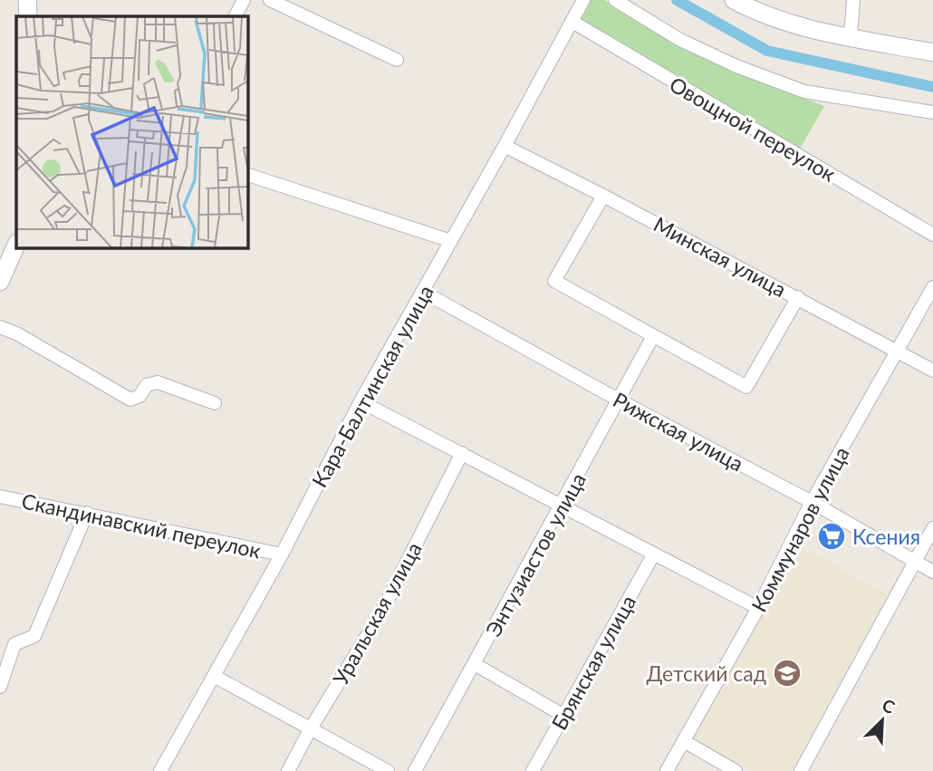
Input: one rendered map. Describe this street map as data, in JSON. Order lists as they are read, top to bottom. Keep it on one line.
{"streets":{"street":["Овощной переулок","Минская улица","Кара-Балтинская улица","Рижская улица","Скандинавский переулок","Коммунаров улица","Энтузиастов улица","Уральская улица","Брянская улица"]},"crossings":[["Овощной переулок","Кара-Балтинская улица"],["Минская улица","Кара-Балтинская улица"],["Минская улица","Коммунаров улица"],["Кара-Балтинская улица","Рижская улица"],["Кара-Балтинская улица","Скандинавский переулок"],["Рижская улица","Коммунаров улица"],["Рижская улица","Энтузиастов улица"]],"places":{"supermarket":["Ксения"],"school or university":["Детский сад"]},"north":"top right"}
